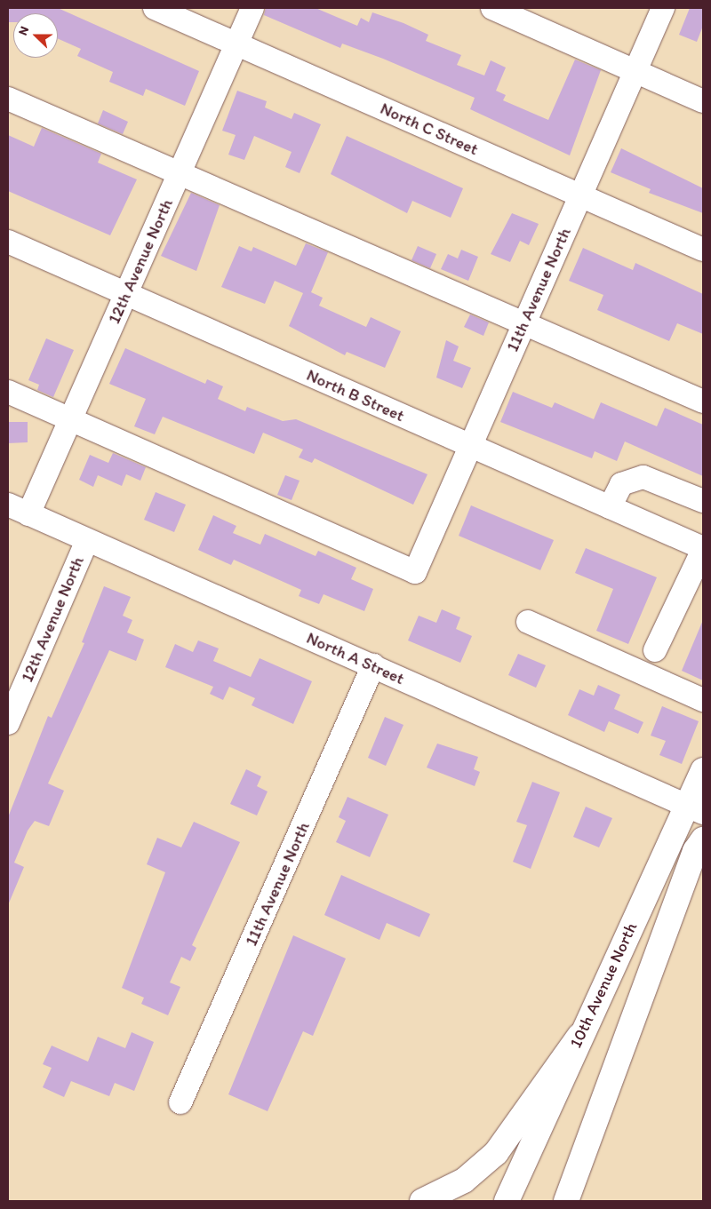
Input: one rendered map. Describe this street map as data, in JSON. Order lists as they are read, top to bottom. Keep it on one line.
{"streets":{"main road":["10th Avenue North"],"street":["North C Street","12th Avenue North","11th Avenue North","North B Street","North A Street"]},"crossings":[["North C Street","12th Avenue North"],["North C Street","11th Avenue North"],["12th Avenue North","11th Avenue North"],["12th Avenue North","North B Street"],["12th Avenue North","North A Street"],["11th Avenue North","North B Street"],["11th Avenue North","North A Street"],["North A Street","10th Avenue North"]],"north":"left"}
